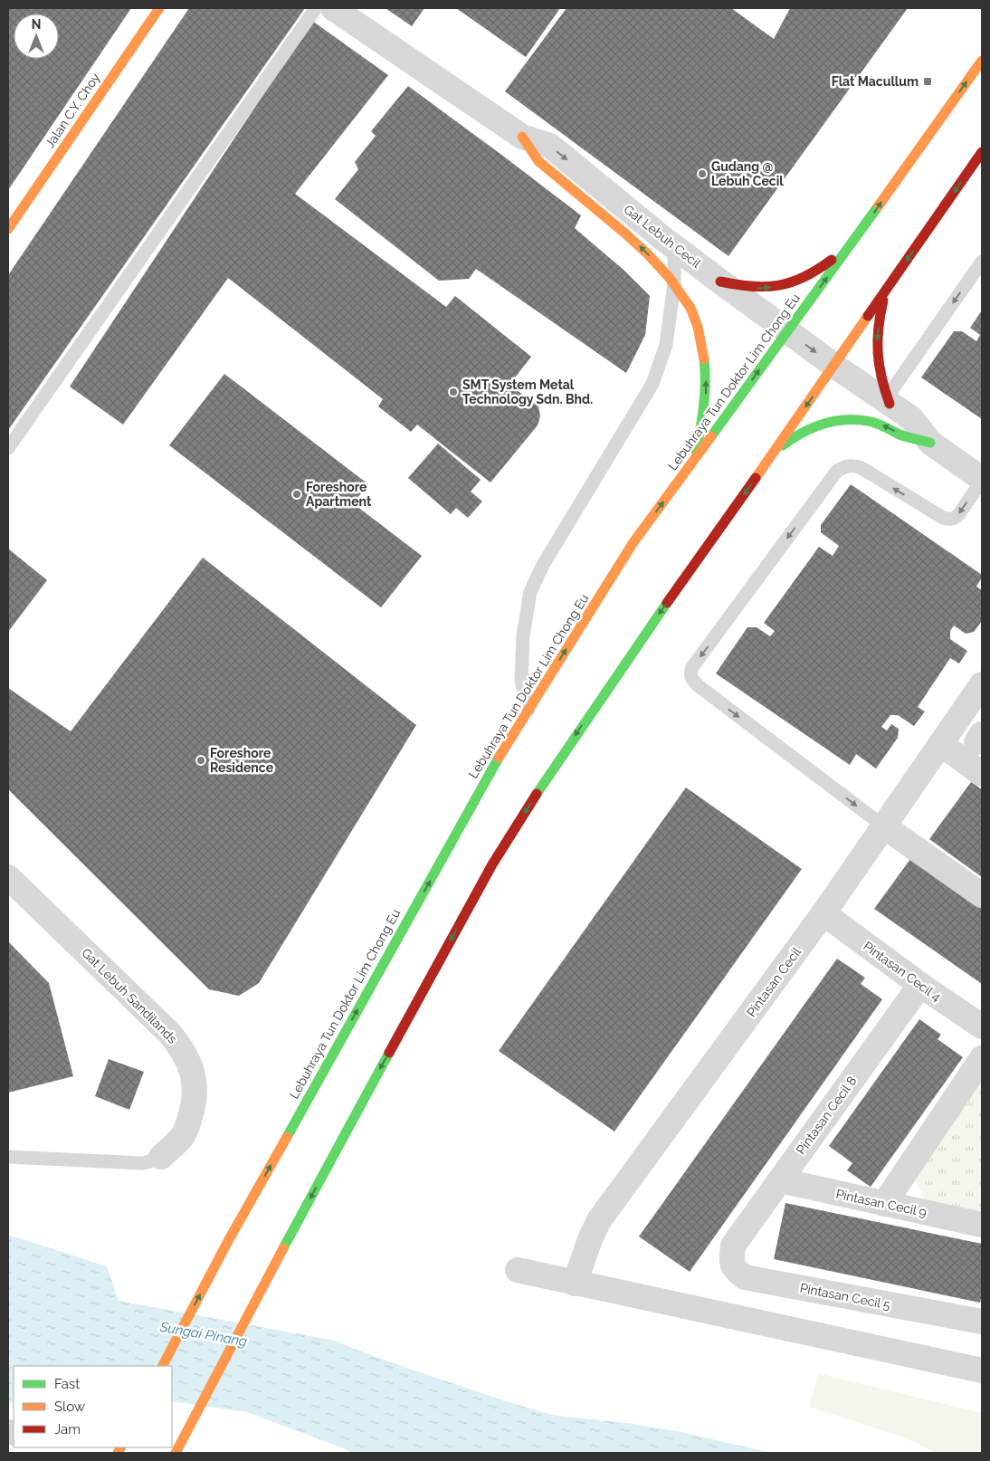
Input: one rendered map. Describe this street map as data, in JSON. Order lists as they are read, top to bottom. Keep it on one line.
{"streets":{"main road":["Jalan C.Y. Choy","Lebuhraya Tun Doktor Lim Chong Eu"],"street":["Gat Lebuh Cecil","Pintasan Cecil 4","Pintasan Cecil","Gat Lebuh Sandilands","Pintasan Cecil 8","Pintasan Cecil 9","Pintasan Cecil 5"]},"crossings":[["Gat Lebuh Cecil","Lebuhraya Tun Doktor Lim Chong Eu"],["Pintasan Cecil 4","Pintasan Cecil"],["Pintasan Cecil 4","Pintasan Cecil 8"],["Pintasan Cecil 8","Pintasan Cecil 9"],["Pintasan Cecil 8","Pintasan Cecil 5"]],"water":["Sungai Pinang"],"places":{"transit":["Flat Macullum"],"other":["Gudang @ Lebuh Cecil","SMT System Metal Technology Sdn. Bhd.","Foreshore Apartment","Foreshore Residence"]},"legend":["Fast","Slow","Jam"],"north":"top"}
